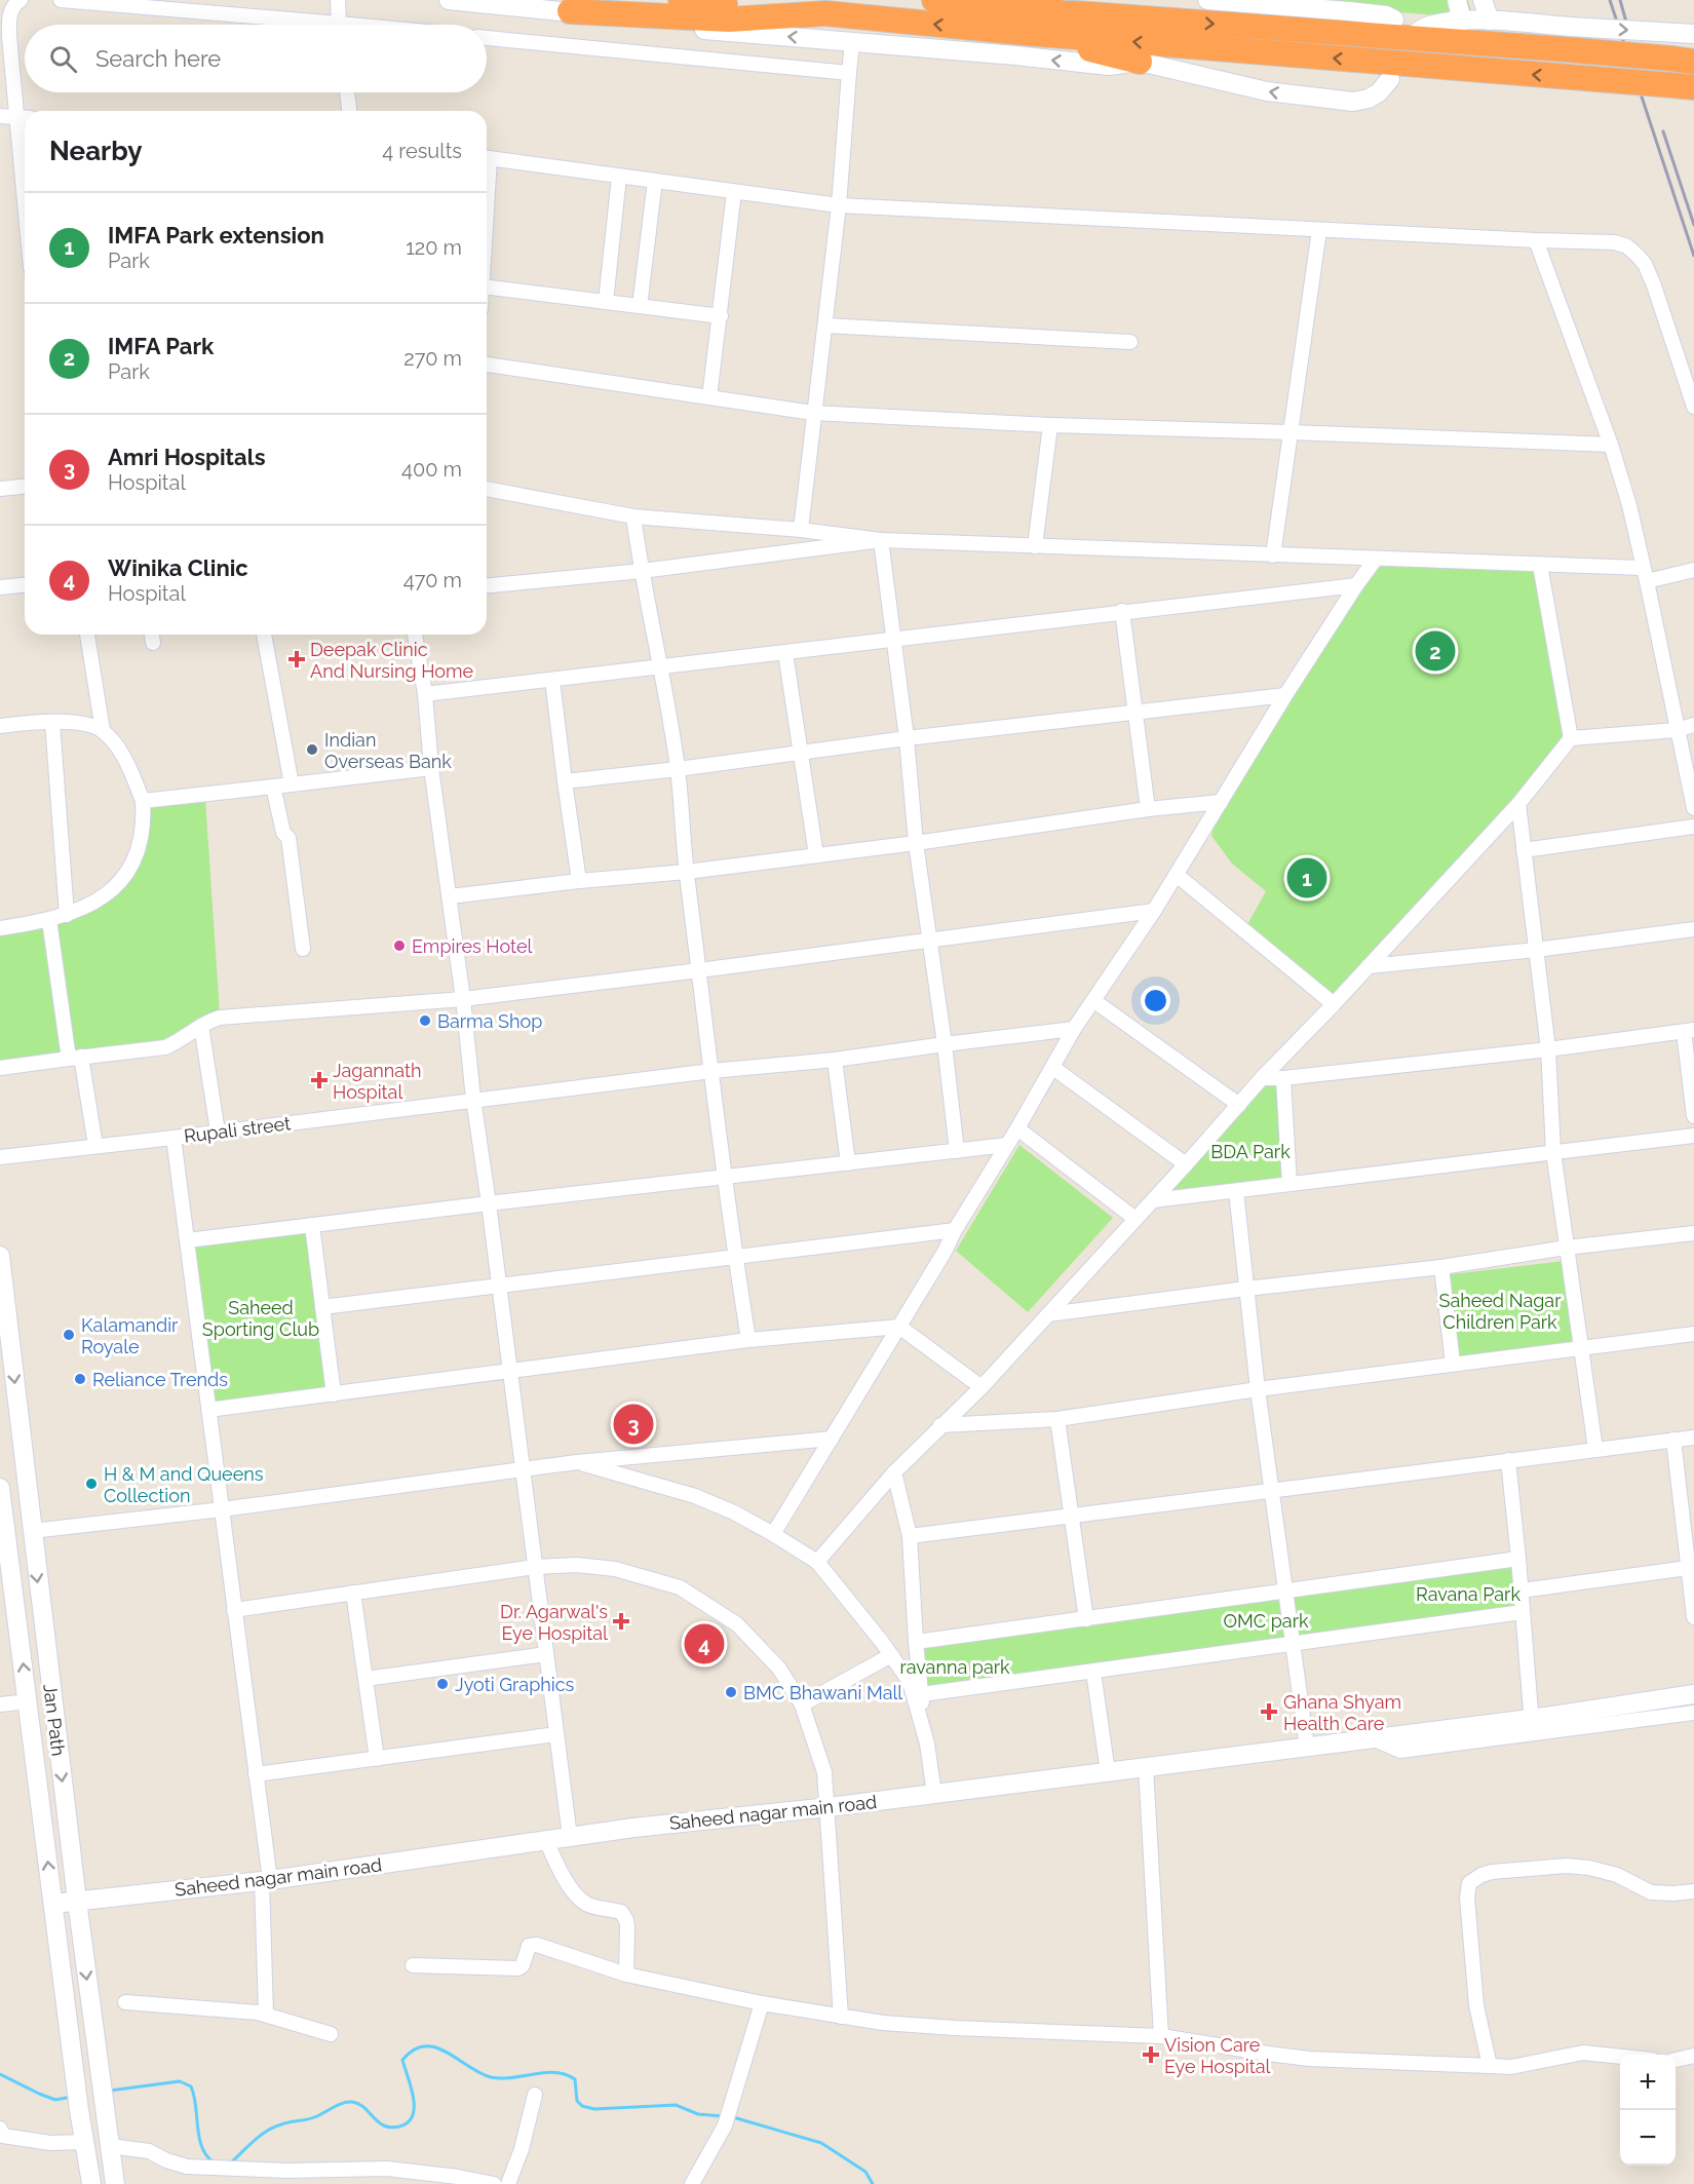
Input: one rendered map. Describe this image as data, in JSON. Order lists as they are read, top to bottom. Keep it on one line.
{"streets":{"street":["Rupali street","Jan Path","Saheed nagar main road"]},"crossings":[["Jan Path","Saheed nagar main road"]],"parks":["BDA Park","Saheed Nagar Children Park","Saheed Sporting Club","Ravana Park","OMC park","ravanna park"],"places":{"health":["Deepak Clinic And Nursing Home","Jagannath Hospital","Dr. Agarwal's Eye Hospital","Ghana Shyam Health Care","Vision Care Eye Hospital"],"other":["Indian Overseas Bank","Empires Hotel","Barma Shop","Kalamandir Royale","Reliance Trends","H & M and Queens Collection","Jyoti Graphics","BMC Bhawani Mall"]},"page":{"search":"Search here","heading":["Nearby","4 results"],"list":[{"mark":"1","name":"IMFA Park extension","note":"Park","value":"120 m"},{"mark":"2","name":"IMFA Park","note":"Park","value":"270 m"},{"mark":"3","name":"Amri Hospitals","note":"Hospital","value":"400 m"},{"mark":"4","name":"Winika Clinic","note":"Hospital","value":"470 m"}],"pins":["2","1","3","4"],"map_buttons":["+","−"]}}
